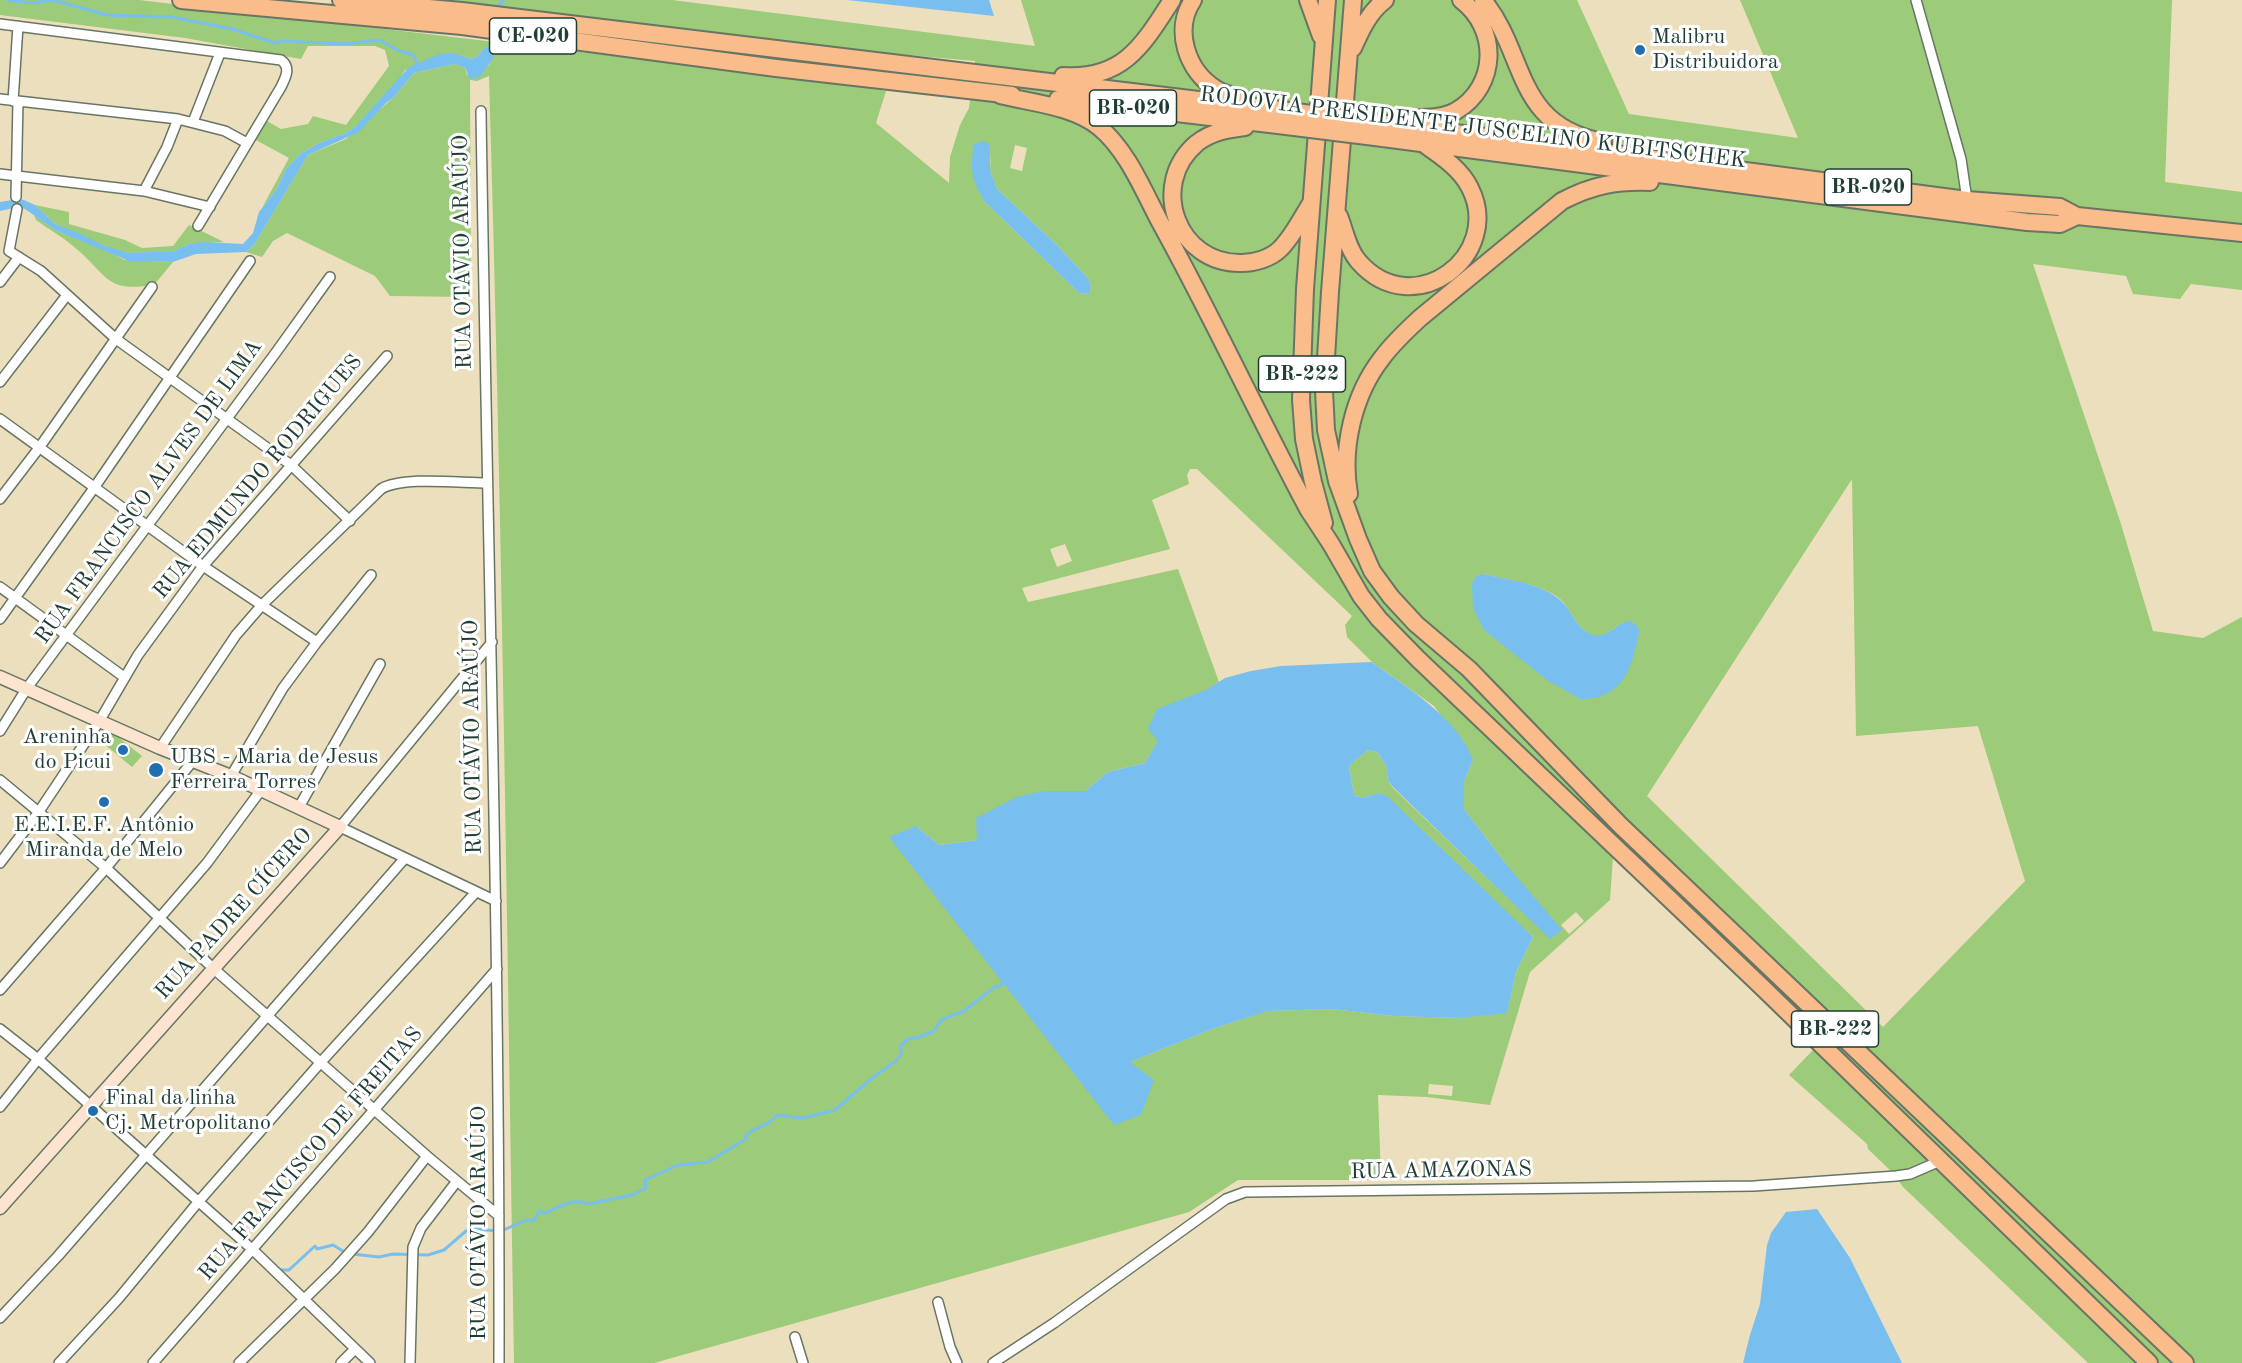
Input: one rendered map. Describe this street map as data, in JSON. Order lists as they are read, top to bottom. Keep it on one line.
{"streets":{"highway":["CE-020","BR-020","RODOVIA PRESIDENTE JUSCELINO KUBITSCHEK","BR-222"],"street":["RUA OTÁVIO ARAÚJO","RUA EDMUNDO RODRIGUES","RUA FRANCISCO ALVES DE LIMA","RUA PADRE CÍCERO","RUA FRANCISCO DE FREITAS","RUA AMAZONAS"]},"crossings":[["RUA OTÁVIO ARAÚJO","RUA PADRE CÍCERO"],["RUA OTÁVIO ARAÚJO","RUA FRANCISCO DE FREITAS"],["BR-222","RUA AMAZONAS"]],"places":["Malibru Distribuidora","Areninha do Picui","UBS - Maria de Jesus Ferreira Torres","E.E.I.E.F. Antônio Miranda de Melo","Final da linha Cj. Metropolitano"]}
